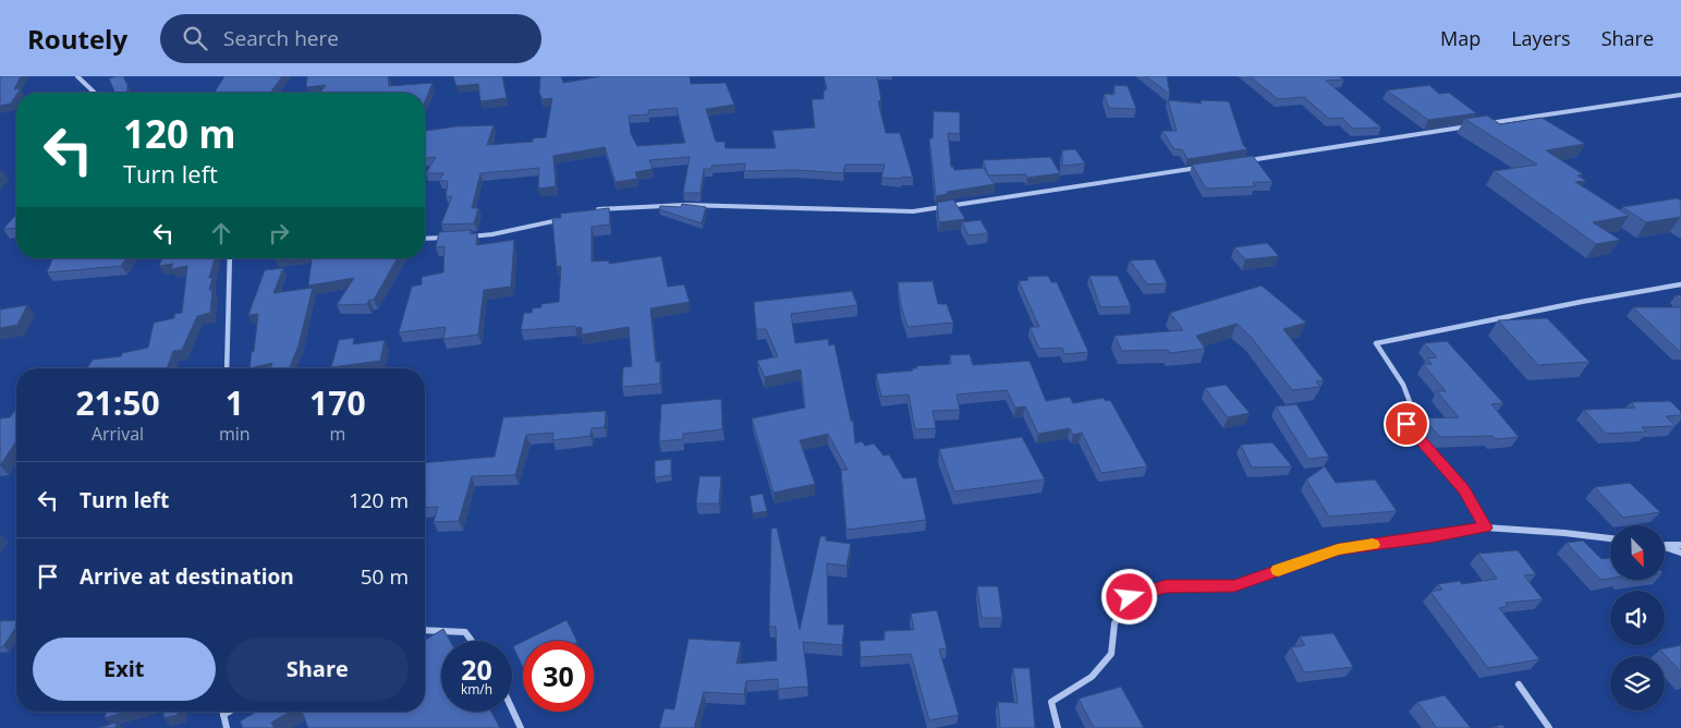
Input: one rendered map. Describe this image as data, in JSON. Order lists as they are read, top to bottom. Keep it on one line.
{"north":"bottom right","page":{"header":"Routely","search":"Search here","nav":["Map","Layers","Share"],"turn":["120 m","Turn left"],"eta":["21:50","Arrival","1","min","170","m"],"list":[{"name":"Turn left","value":"120 m"},{"name":"Arrive at destination","value":"50 m"}],"buttons":["Exit","Share"],"speed":"20 km/h","limit":"30"}}
